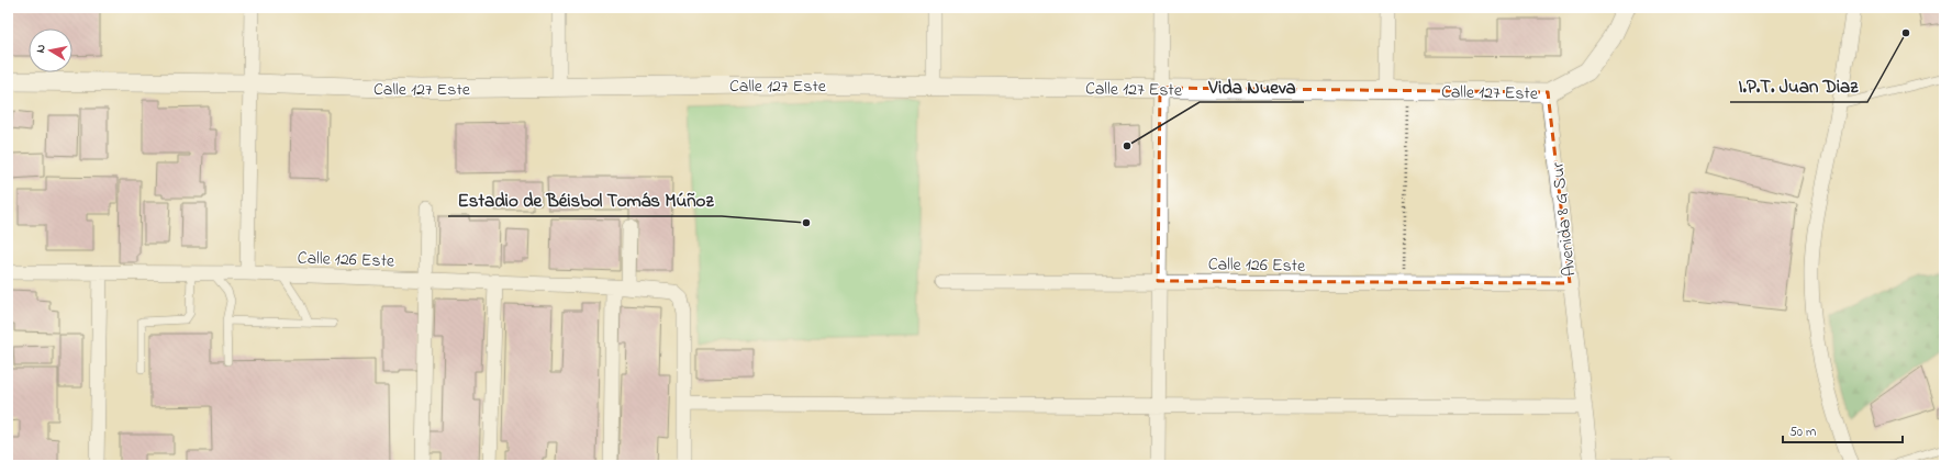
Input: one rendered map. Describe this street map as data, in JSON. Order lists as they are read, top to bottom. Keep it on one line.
{"streets":{"street":["Calle 127 Este","Avenida 8 G Sur","Calle 126 Este"]},"crossings":[["Calle 127 Este","Avenida 8 G Sur"],["Avenida 8 G Sur","Calle 126 Este"]],"places":["I.P.T. Juan Diaz","Vida Nueva","Estadio de Béisbol Tomás Múñoz"],"scale_bar":"50 m","north":"left"}
